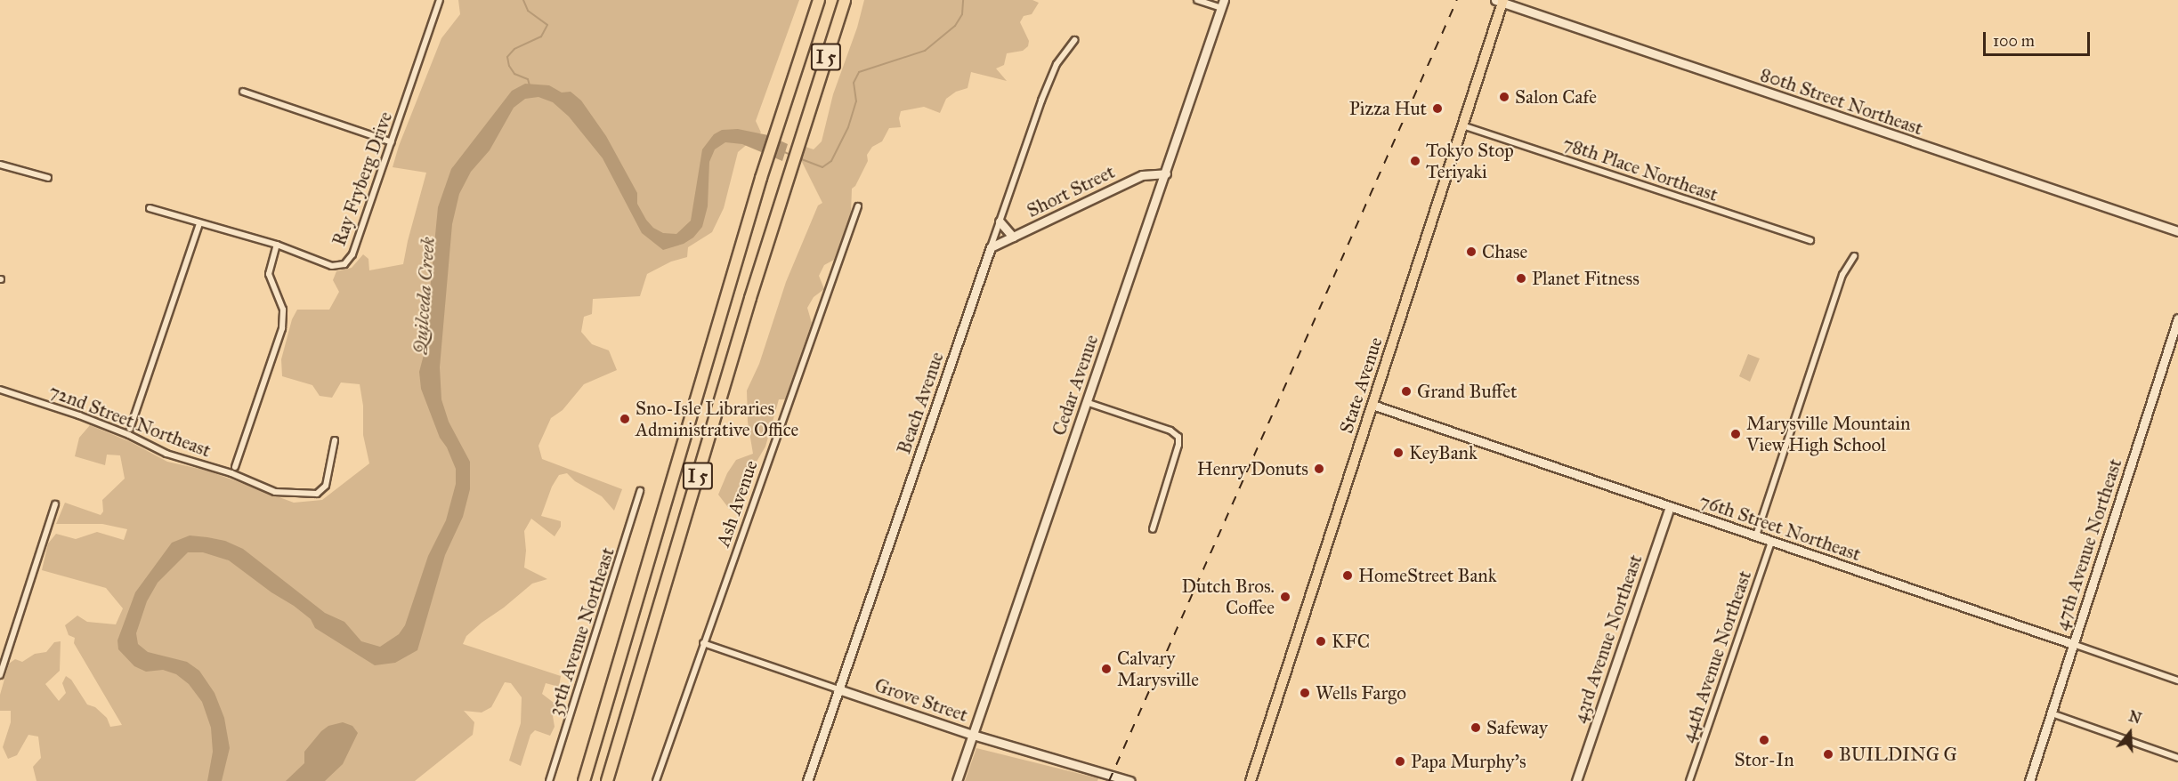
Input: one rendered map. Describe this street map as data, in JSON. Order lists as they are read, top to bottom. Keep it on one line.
{"streets":{"highway":["I 5"],"main road":["State Avenue"],"street":["80th Street Northeast","78th Place Northeast","Ray Fryberg Drive","Short Street","Cedar Avenue","Beach Avenue","72nd Street Northeast","Ash Avenue","76th Street Northeast","47th Avenue Northeast","35th Avenue Northeast","43rd Avenue Northeast","44th Avenue Northeast","Grove Street"]},"crossings":[["80th Street Northeast","State Avenue"],["78th Place Northeast","State Avenue"],["Short Street","Cedar Avenue"],["Short Street","Beach Avenue"],["Cedar Avenue","Grove Street"],["State Avenue","76th Street Northeast"],["Beach Avenue","Grove Street"],["Ash Avenue","Grove Street"],["76th Street Northeast","47th Avenue Northeast"],["76th Street Northeast","43rd Avenue Northeast"],["76th Street Northeast","44th Avenue Northeast"]],"water":["Quilceda Creek"],"places":["Salon Cafe","Pizza Hut","Tokyo Stop Teriyaki","Chase","Planet Fitness","Grand Buffet","Sno-Isle Libraries Administrative Office","Marysville Mountain View High School","KeyBank","Henry Donuts","HomeStreet Bank","Dutch Bros. Coffee","KFC","Calvary Marysville","Wells Fargo","Safeway","Stor-In","BUILDING G","Papa Murphy's"],"scale_bar":"100 m","north":"top"}
